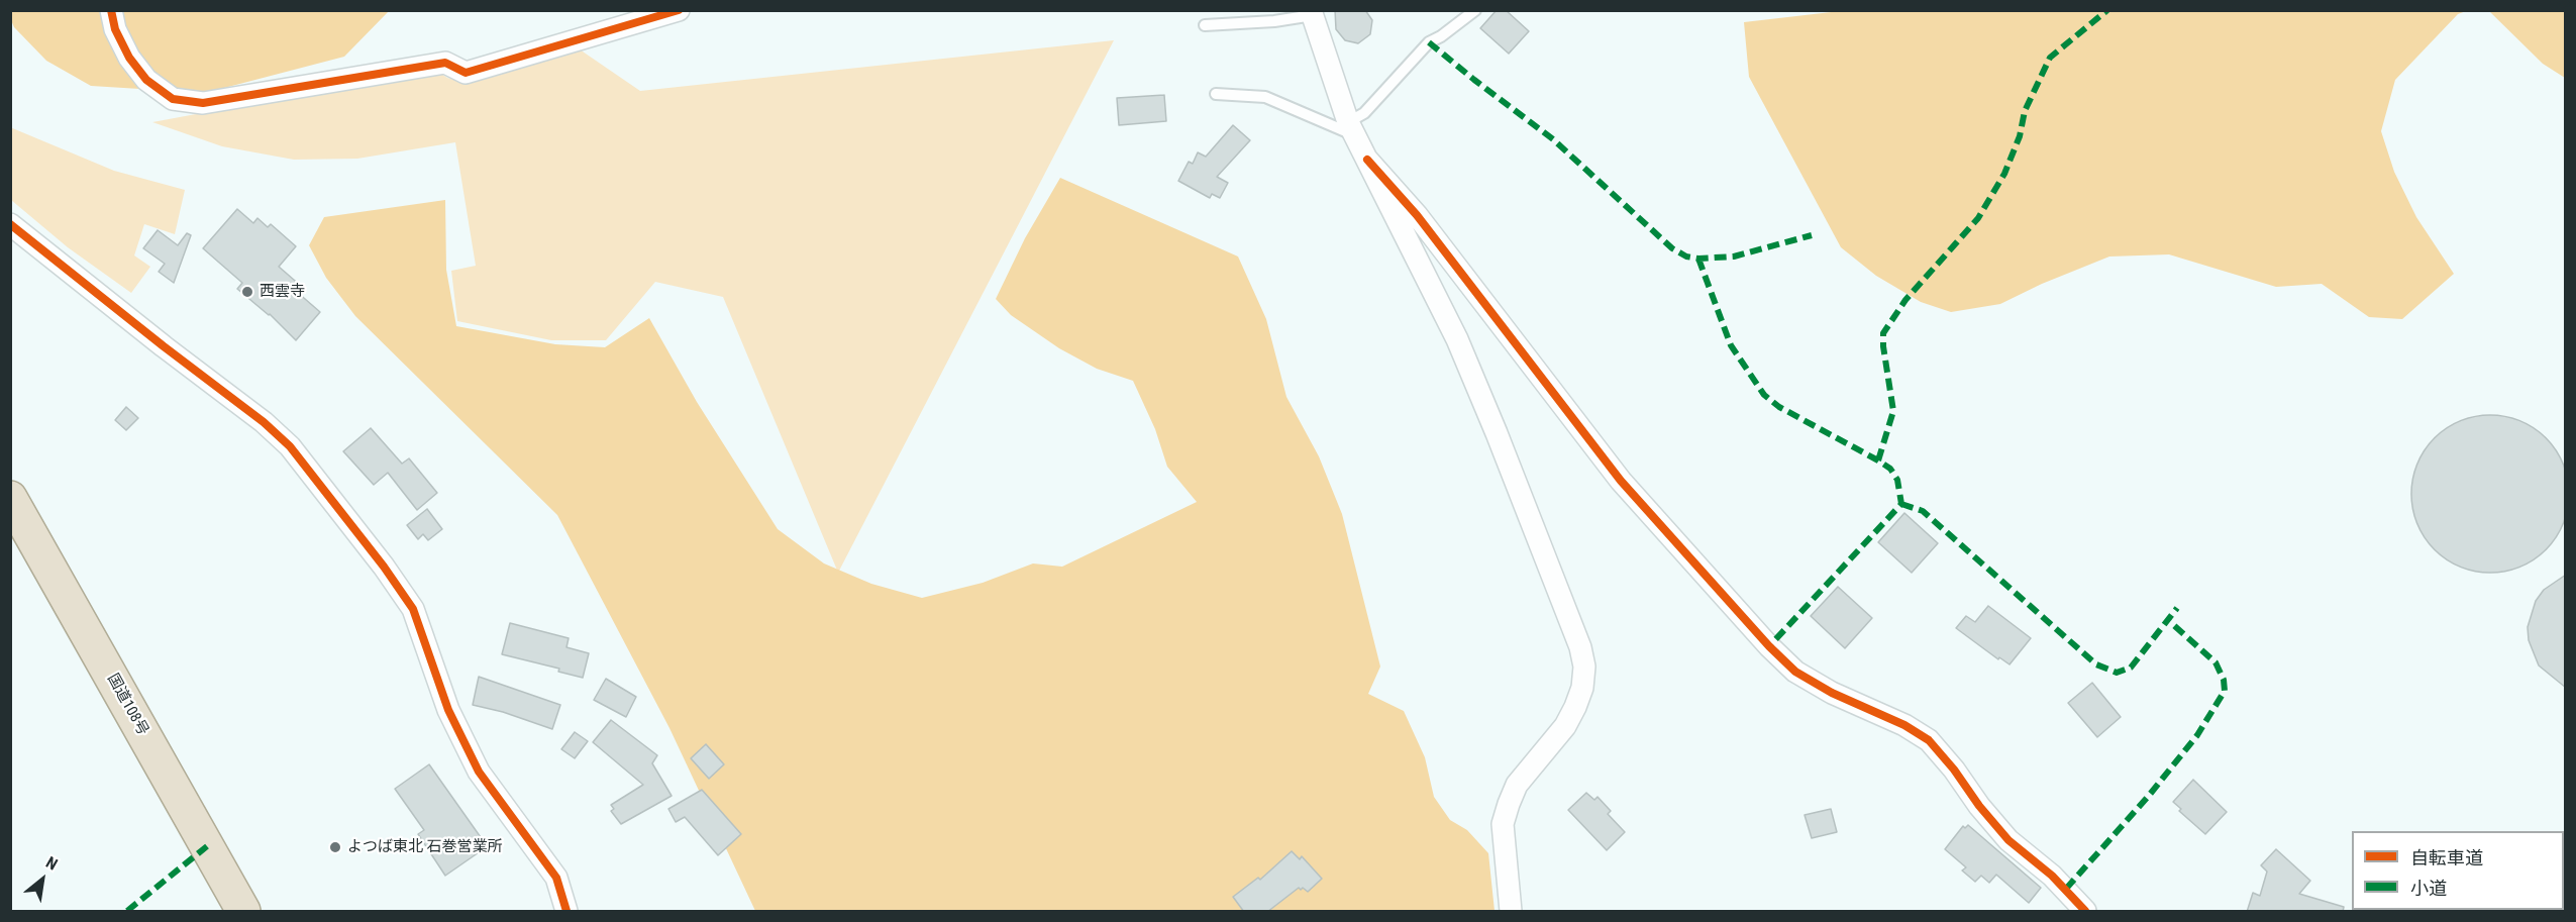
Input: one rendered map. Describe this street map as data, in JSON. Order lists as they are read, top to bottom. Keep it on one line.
{"streets":{"highway":["国道108号"]},"places":["西雲寺","よつば東北 石巻営業所"],"legend":["自転車道","小道"],"north":"top right"}
